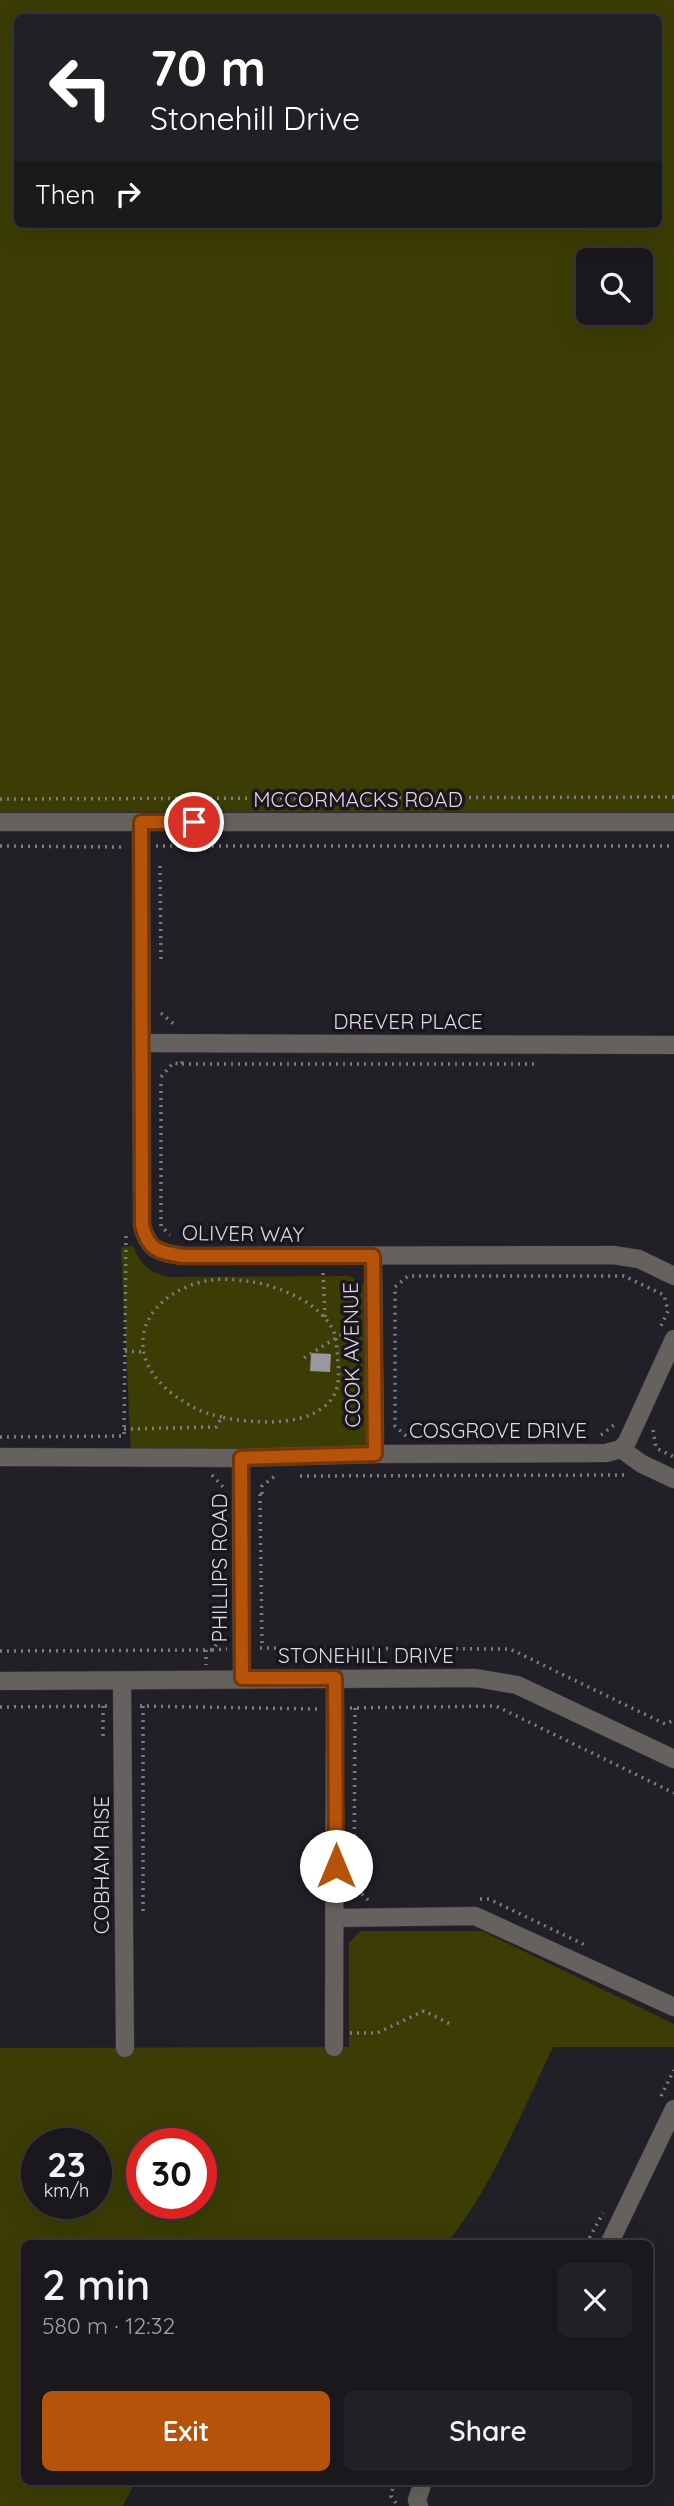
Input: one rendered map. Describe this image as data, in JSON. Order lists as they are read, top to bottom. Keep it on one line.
{"streets":{"street":["MCCORMACKS ROAD","DREVER PLACE","OLIVER WAY","COOK AVENUE","COSGROVE DRIVE","PHILLIPS ROAD","STONEHILL DRIVE","COBHAM RISE"]},"crossings":[["MCCORMACKS ROAD","OLIVER WAY"],["DREVER PLACE","OLIVER WAY"],["OLIVER WAY","COOK AVENUE"],["COOK AVENUE","COSGROVE DRIVE"],["COSGROVE DRIVE","PHILLIPS ROAD"],["PHILLIPS ROAD","STONEHILL DRIVE"],["STONEHILL DRIVE","COBHAM RISE"]],"page":{"turn":["70 m","Stonehill Drive"],"then":"Then","speed":"23 km/h","limit":"30","heading":["2 min","580 m · 12:32"],"buttons":["Exit","Share"]}}
